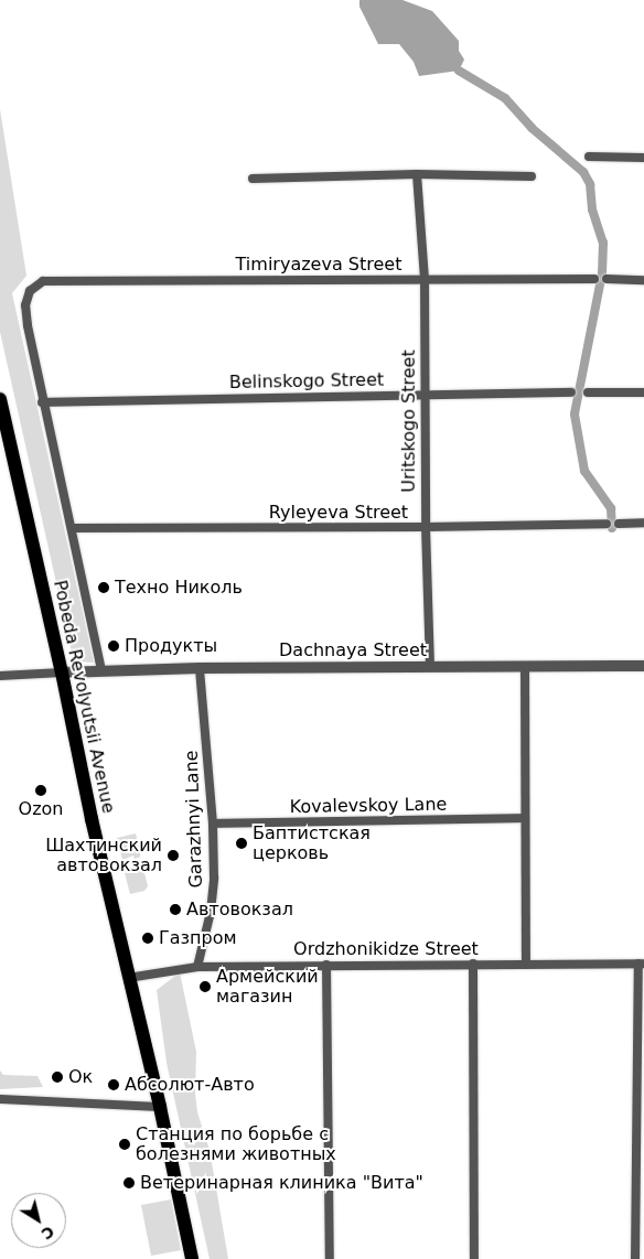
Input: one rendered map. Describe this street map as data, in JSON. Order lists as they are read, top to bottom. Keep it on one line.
{"streets":{"main road":["Pobeda Revolyutsii Avenue"],"street":["Timiryazeva Street","Belinskogo Street","Uritskogo Street","Ryleyeva Street","Dachnaya Street","Kovalevskoy Lane","Garazhnyi Lane","Ordzhonikidze Street"]},"crossings":[["Timiryazeva Street","Belinskogo Street"],["Timiryazeva Street","Uritskogo Street"],["Belinskogo Street","Uritskogo Street"],["Uritskogo Street","Ryleyeva Street"],["Uritskogo Street","Dachnaya Street"],["Dachnaya Street","Pobeda Revolyutsii Avenue"],["Dachnaya Street","Garazhnyi Lane"],["Pobeda Revolyutsii Avenue","Ordzhonikidze Street"],["Kovalevskoy Lane","Garazhnyi Lane"],["Garazhnyi Lane","Ordzhonikidze Street"]],"places":["Техно Николь","Продукты","Ozon","Баптистская церковь","Шахтинский автовокзал","Автовокзал","Газпром","Армейский магазин","Ок","Абсолют-Авто","Станция по борьбе с болезнями животных","Ветеринарная клиника \"Вита\""],"north":"bottom right"}
